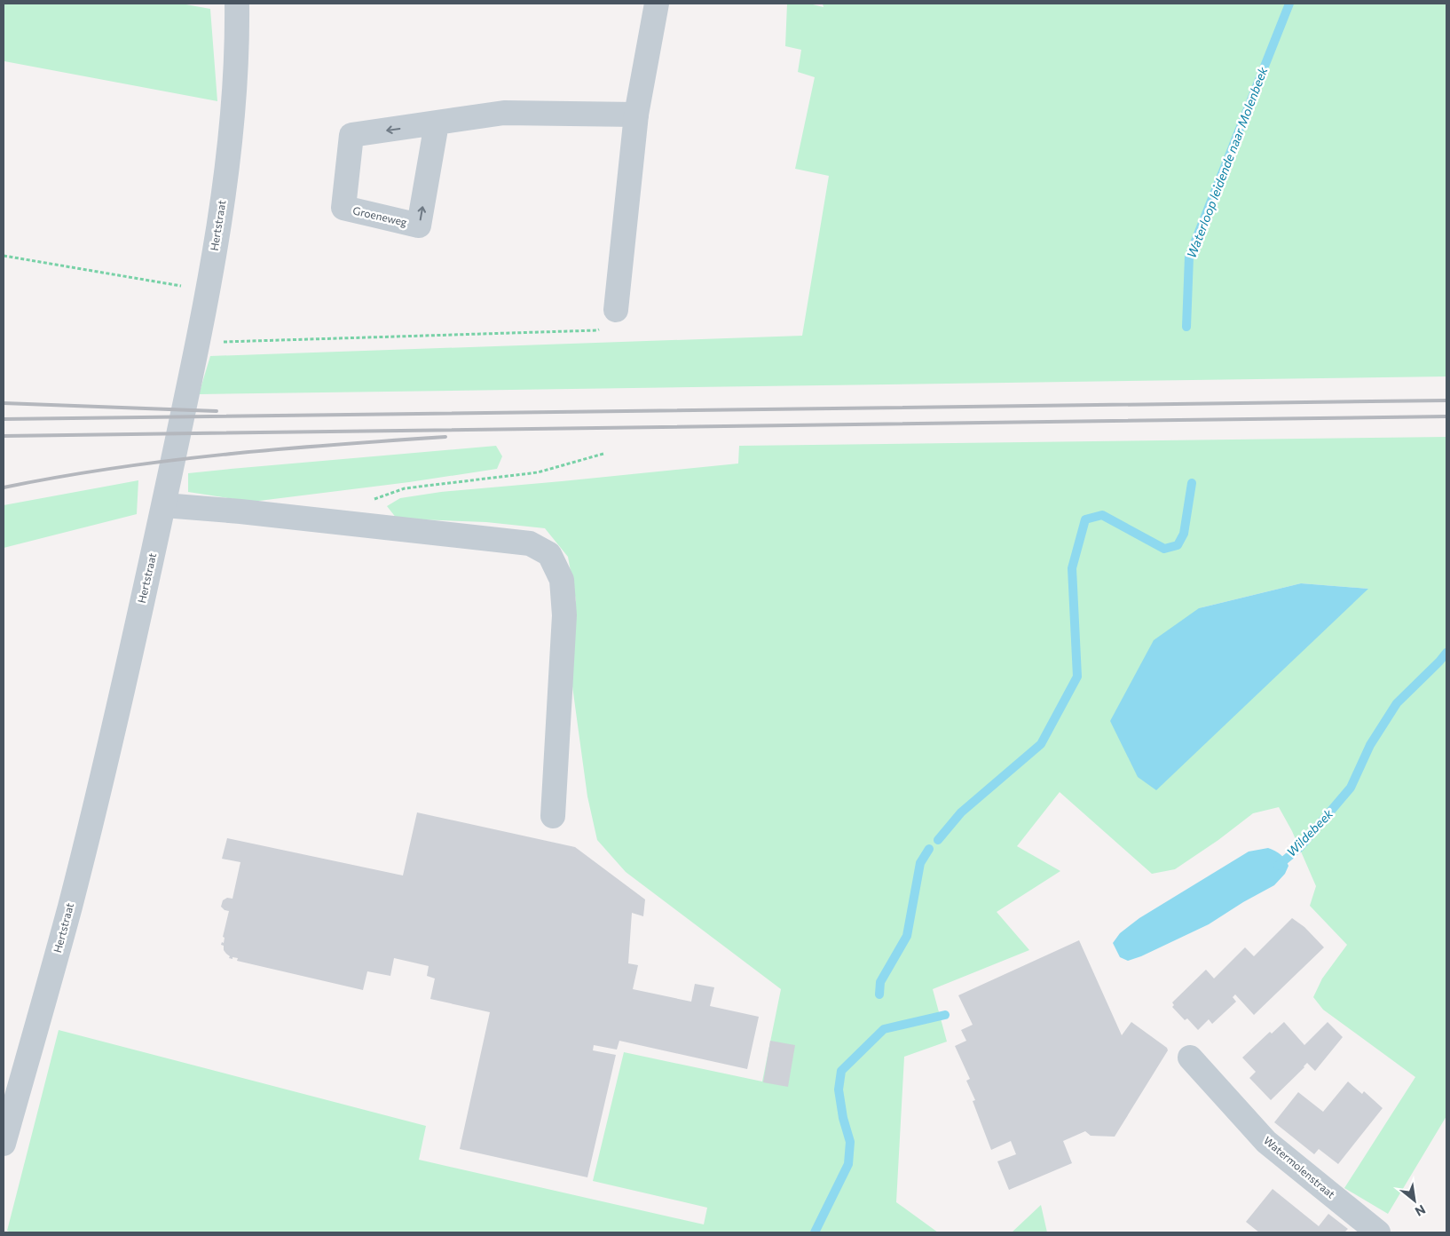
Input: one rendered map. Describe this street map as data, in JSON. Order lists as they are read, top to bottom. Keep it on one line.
{"streets":{"street":["Groeneweg","Hertstraat","Watermolenstraat"]},"water":["Waterloop leidende naar Molenbeek","Wildebeek"],"north":"bottom right"}
